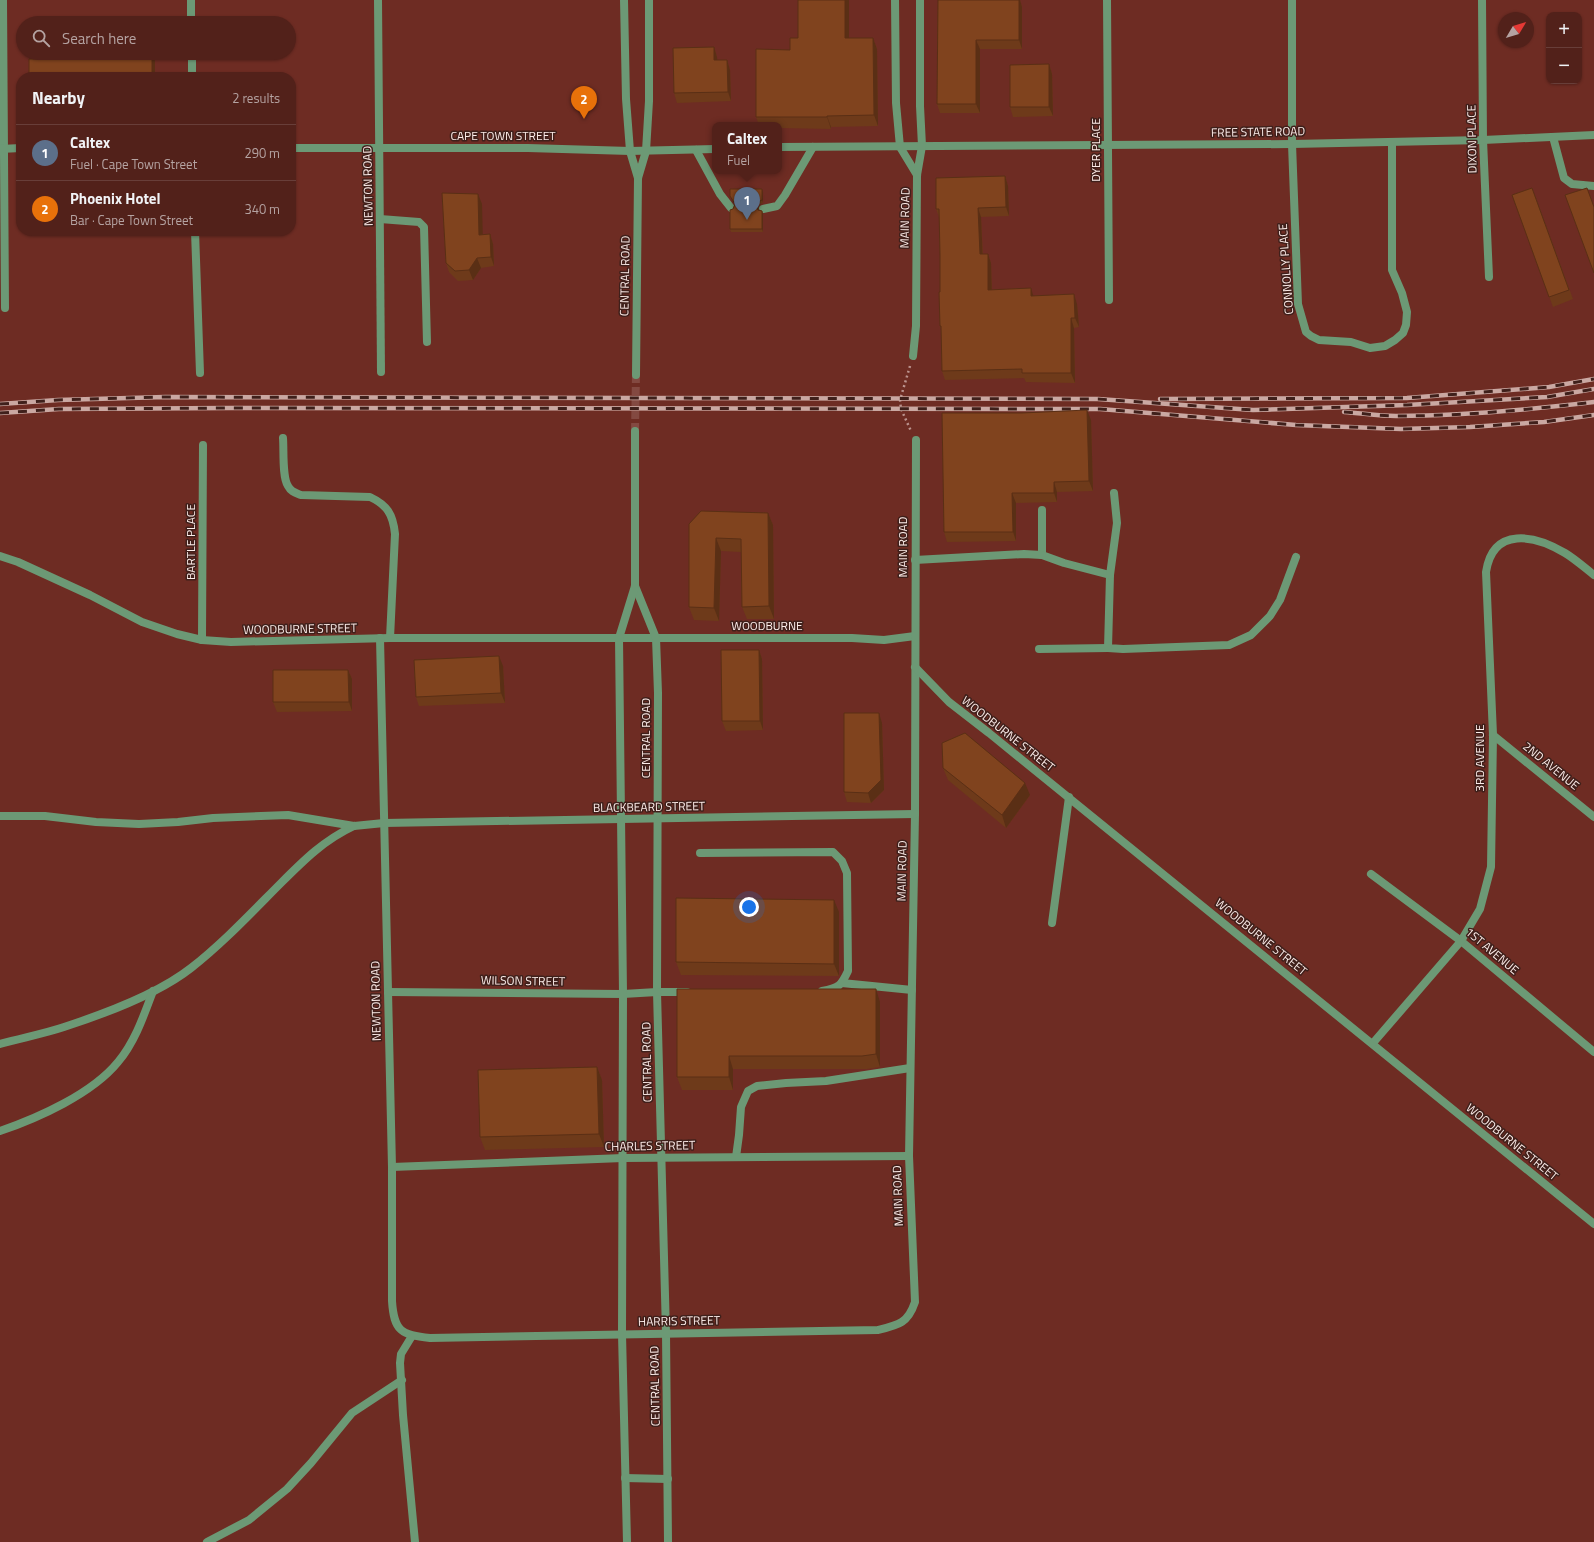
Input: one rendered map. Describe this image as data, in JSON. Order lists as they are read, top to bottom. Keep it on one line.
{"streets":{"street":["FREE STATE ROAD","CAPE TOWN STREET","DIXON PLACE","DYER PLACE","NEWTON ROAD","MAIN ROAD","CONNOLLY PLACE","CENTRAL ROAD","BARTLE PLACE","WOODBURNE","WOODBURNE STREET","3RD AVENUE","2ND AVENUE","BLACKBEARD STREET","1ST AVENUE","WILSON STREET","CHARLES STREET","HARRIS STREET"]},"crossings":[["FREE STATE ROAD","DIXON PLACE"],["FREE STATE ROAD","DYER PLACE"],["FREE STATE ROAD","MAIN ROAD"],["FREE STATE ROAD","CONNOLLY PLACE"],["CAPE TOWN STREET","NEWTON ROAD"],["CAPE TOWN STREET","CENTRAL ROAD"],["NEWTON ROAD","WOODBURNE STREET"],["NEWTON ROAD","BLACKBEARD STREET"],["NEWTON ROAD","WILSON STREET"],["NEWTON ROAD","CHARLES STREET"],["NEWTON ROAD","HARRIS STREET"],["MAIN ROAD","WOODBURNE"],["MAIN ROAD","WOODBURNE STREET"],["MAIN ROAD","BLACKBEARD STREET"],["MAIN ROAD","CHARLES STREET"],["MAIN ROAD","HARRIS STREET"],["CENTRAL ROAD","WOODBURNE"],["CENTRAL ROAD","WOODBURNE STREET"],["CENTRAL ROAD","BLACKBEARD STREET"],["CENTRAL ROAD","WILSON STREET"],["CENTRAL ROAD","CHARLES STREET"],["CENTRAL ROAD","HARRIS STREET"],["BARTLE PLACE","WOODBURNE STREET"],["WOODBURNE","WOODBURNE STREET"],["WOODBURNE STREET","3RD AVENUE"],["3RD AVENUE","2ND AVENUE"],["3RD AVENUE","1ST AVENUE"]],"north":"top right","page":{"map_buttons":["+","−"],"search":"Search here","heading":["Nearby","2 results"],"pins":["2","1"],"popup":["Caltex","Fuel"],"list":[{"mark":"1","name":"Caltex","note":"Fuel · Cape Town Street","value":"290 m"},{"mark":"2","name":"Phoenix Hotel","note":"Bar · Cape Town Street","value":"340 m"}]}}
